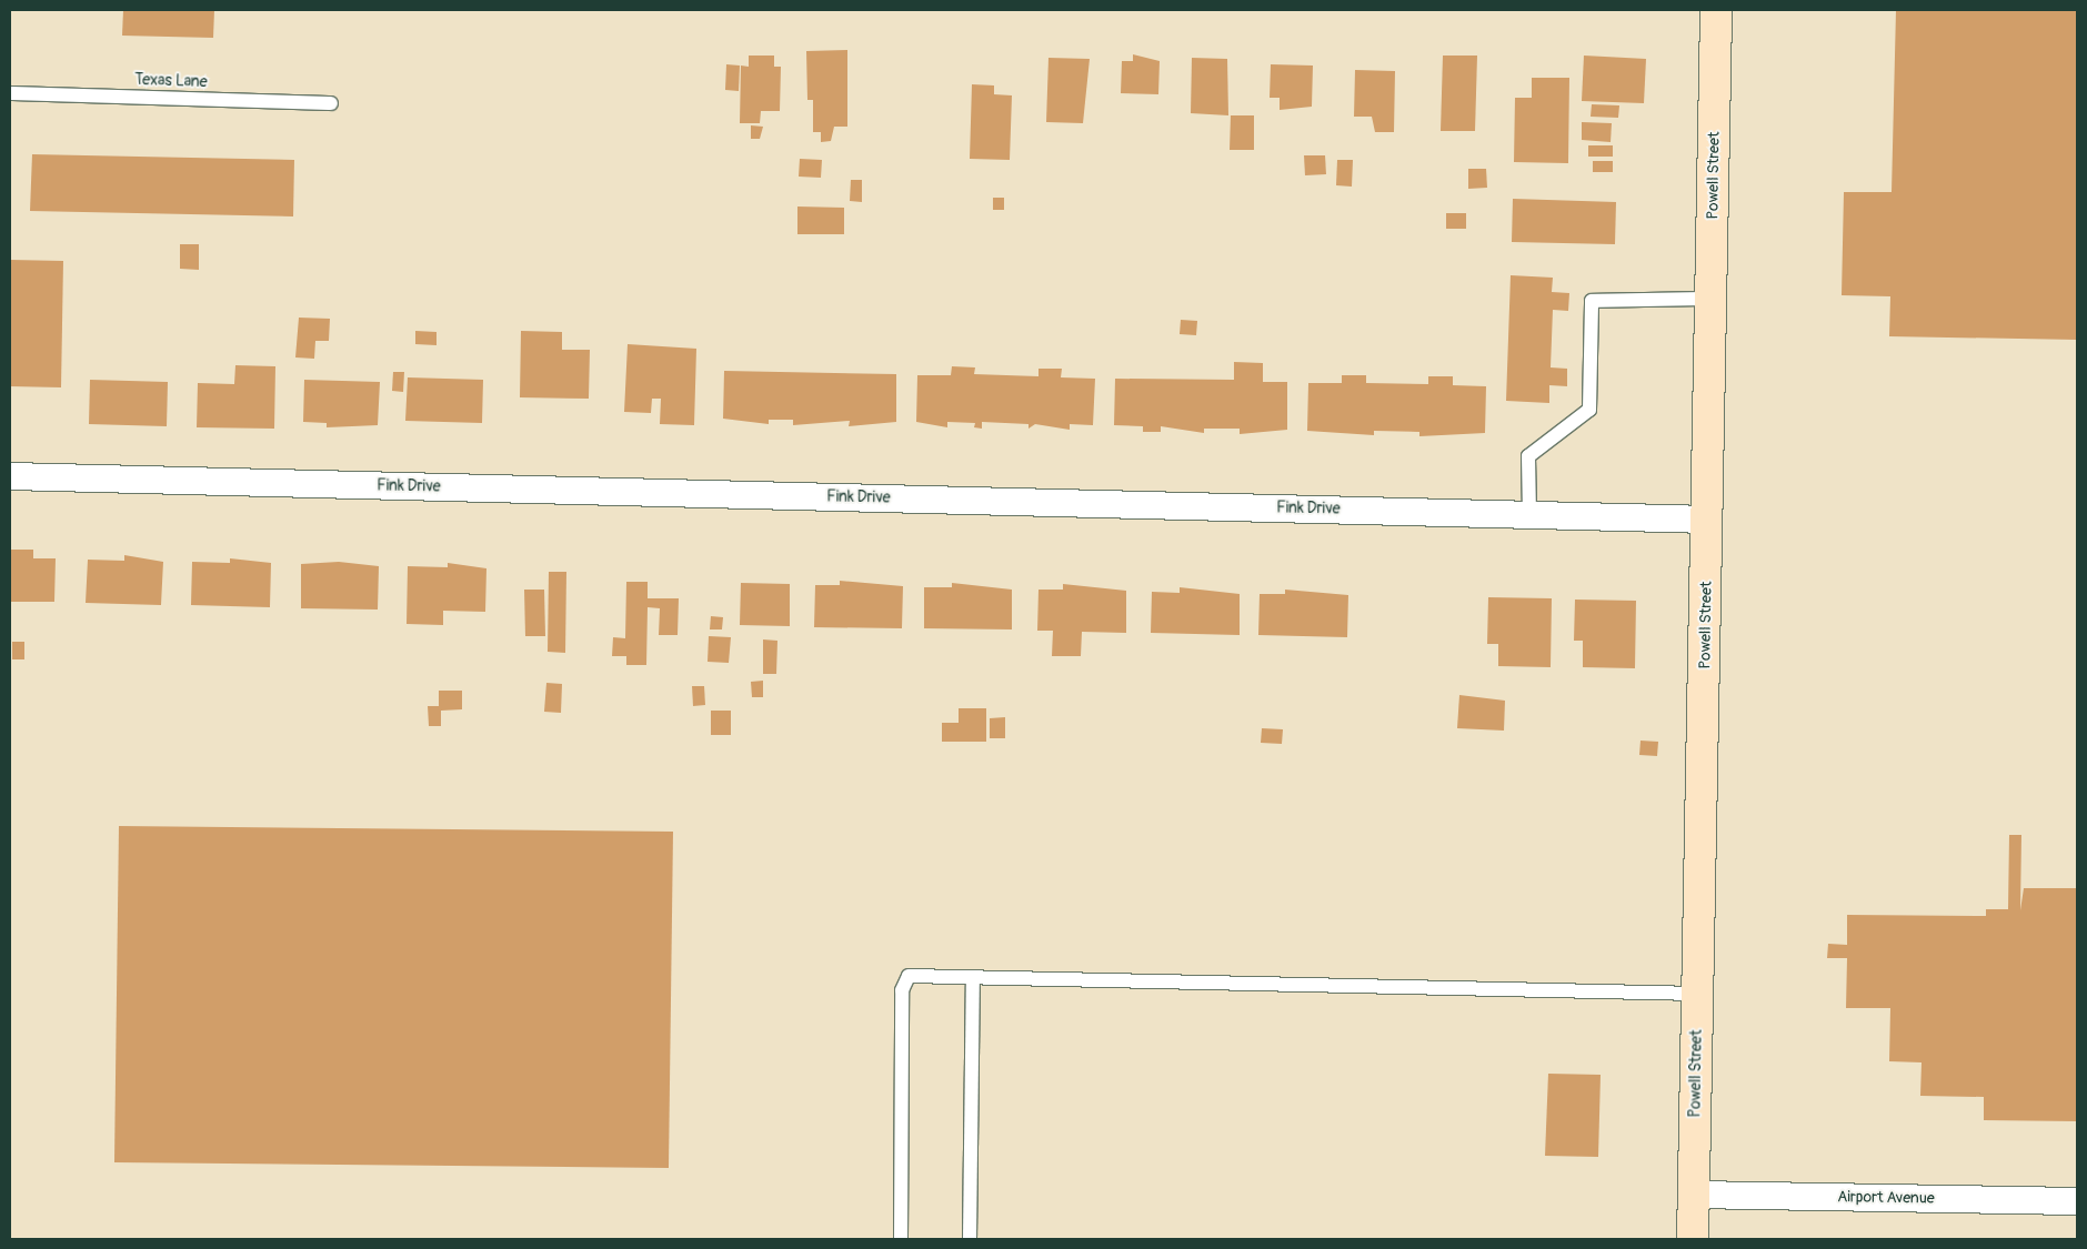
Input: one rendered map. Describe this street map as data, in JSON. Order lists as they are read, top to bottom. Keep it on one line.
{"streets":{"street":["Powell Street","Fink Drive","Airport Avenue"],"lane":["Texas Lane"]},"crossings":[["Powell Street","Fink Drive"],["Powell Street","Airport Avenue"]]}
